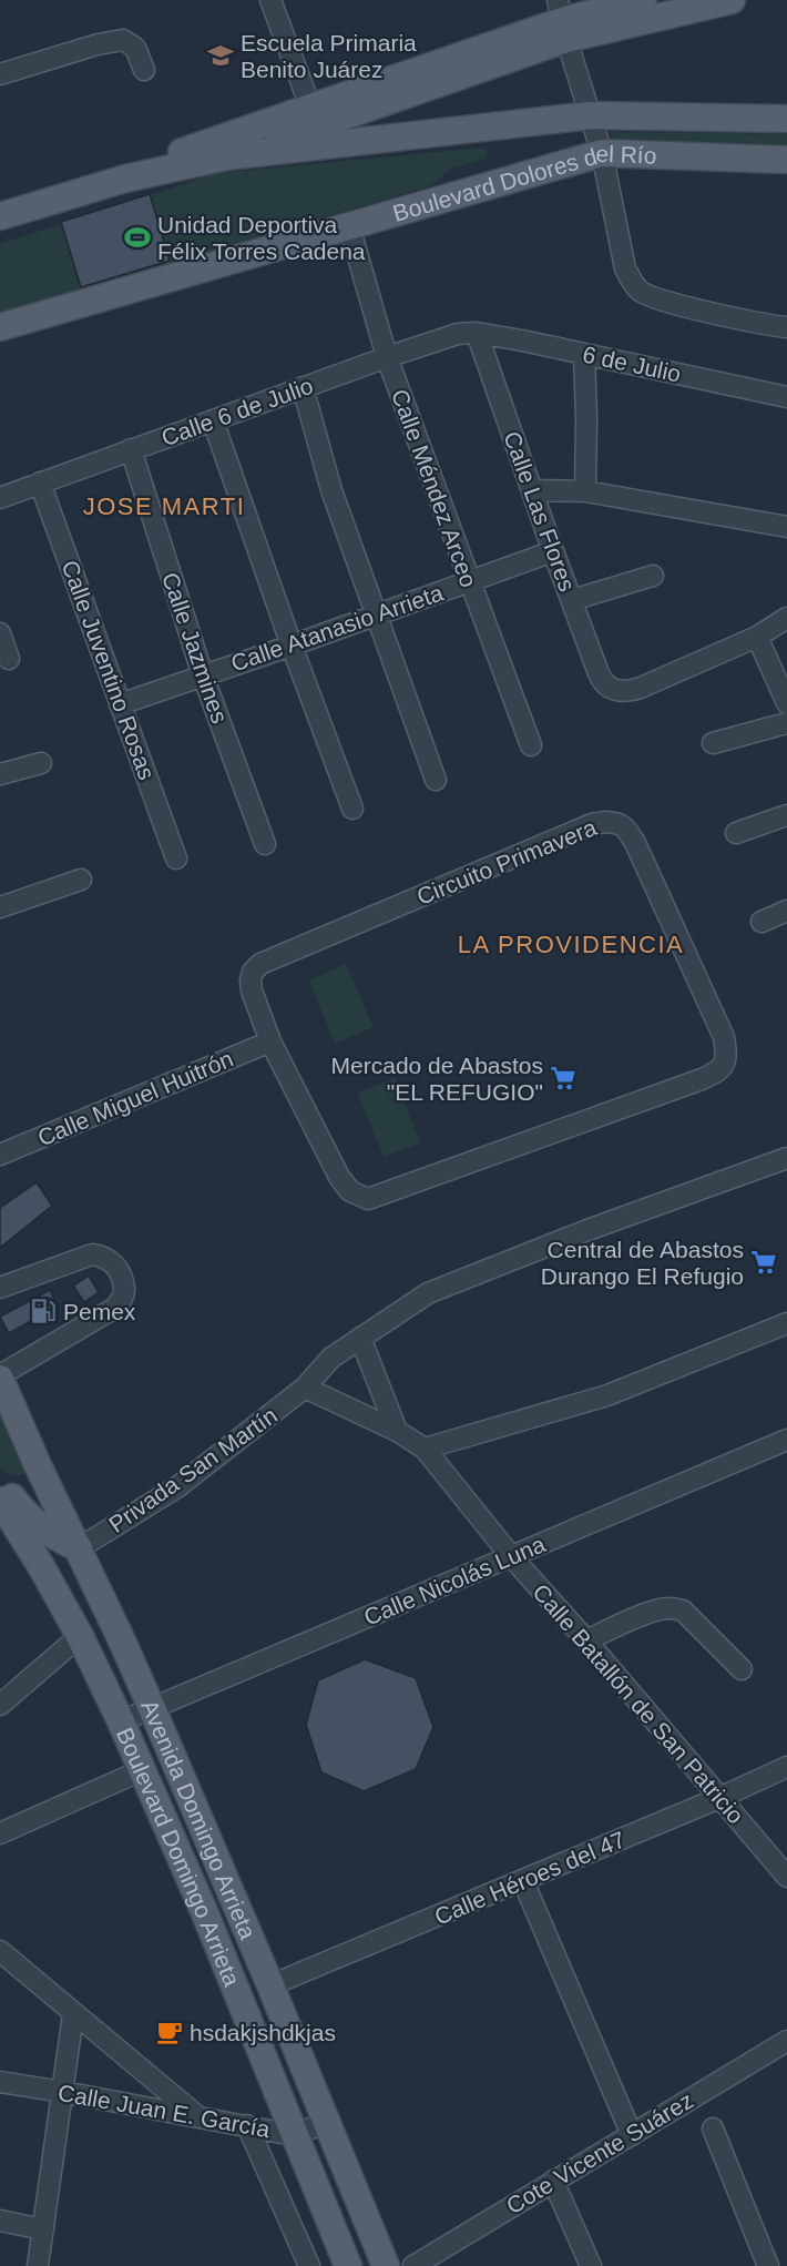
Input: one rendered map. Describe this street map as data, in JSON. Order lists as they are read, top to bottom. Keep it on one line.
{"streets":{"main road":["Boulevard Dolores del Río","Avenida Domingo Arrieta","Boulevard Domingo Arrieta"],"street":["6 de Julio","Calle 6 de Julio","Calle Méndez Arceo","Calle Las Flores","Calle Atanasio Arrieta","Calle Jazmines","Calle Juventino Rosas","Circuito Primavera","Calle Miguel Huitrón","Privada San Martín","Calle Nicolás Luna","Calle Batallón de San Patricio","Calle Héroes del 47","Calle Juan E. García","Cote Vicente Suárez"]},"crossings":[["Boulevard Dolores del Río","Calle Méndez Arceo"],["6 de Julio","Calle 6 de Julio"],["6 de Julio","Calle Las Flores"],["Calle 6 de Julio","Calle Méndez Arceo"],["Calle 6 de Julio","Calle Las Flores"],["Calle 6 de Julio","Calle Jazmines"],["Calle 6 de Julio","Calle Juventino Rosas"],["Calle Méndez Arceo","Calle Atanasio Arrieta"],["Calle Las Flores","Calle Atanasio Arrieta"],["Calle Atanasio Arrieta","Calle Jazmines"],["Calle Atanasio Arrieta","Calle Juventino Rosas"],["Circuito Primavera","Calle Miguel Huitrón"],["Privada San Martín","Calle Batallón de San Patricio"],["Privada San Martín","Avenida Domingo Arrieta"],["Calle Nicolás Luna","Calle Batallón de San Patricio"],["Calle Nicolás Luna","Avenida Domingo Arrieta"],["Calle Nicolás Luna","Boulevard Domingo Arrieta"],["Calle Batallón de San Patricio","Calle Héroes del 47"],["Avenida Domingo Arrieta","Calle Héroes del 47"],["Avenida Domingo Arrieta","Calle Juan E. García"],["Boulevard Domingo Arrieta","Calle Juan E. García"]],"districts":["JOSE MARTI","LA PROVIDENCIA"],"places":{"school or university":["Escuela Primaria Benito Juárez"],"sports":["Unidad Deportiva Félix Torres Cadena"],"supermarket":["Mercado de Abastos \"EL REFUGIO\"","Central de Abastos Durango El Refugio"],"fuel station":["Pemex"],"cafe":["hsdakjshdkjas"]}}
